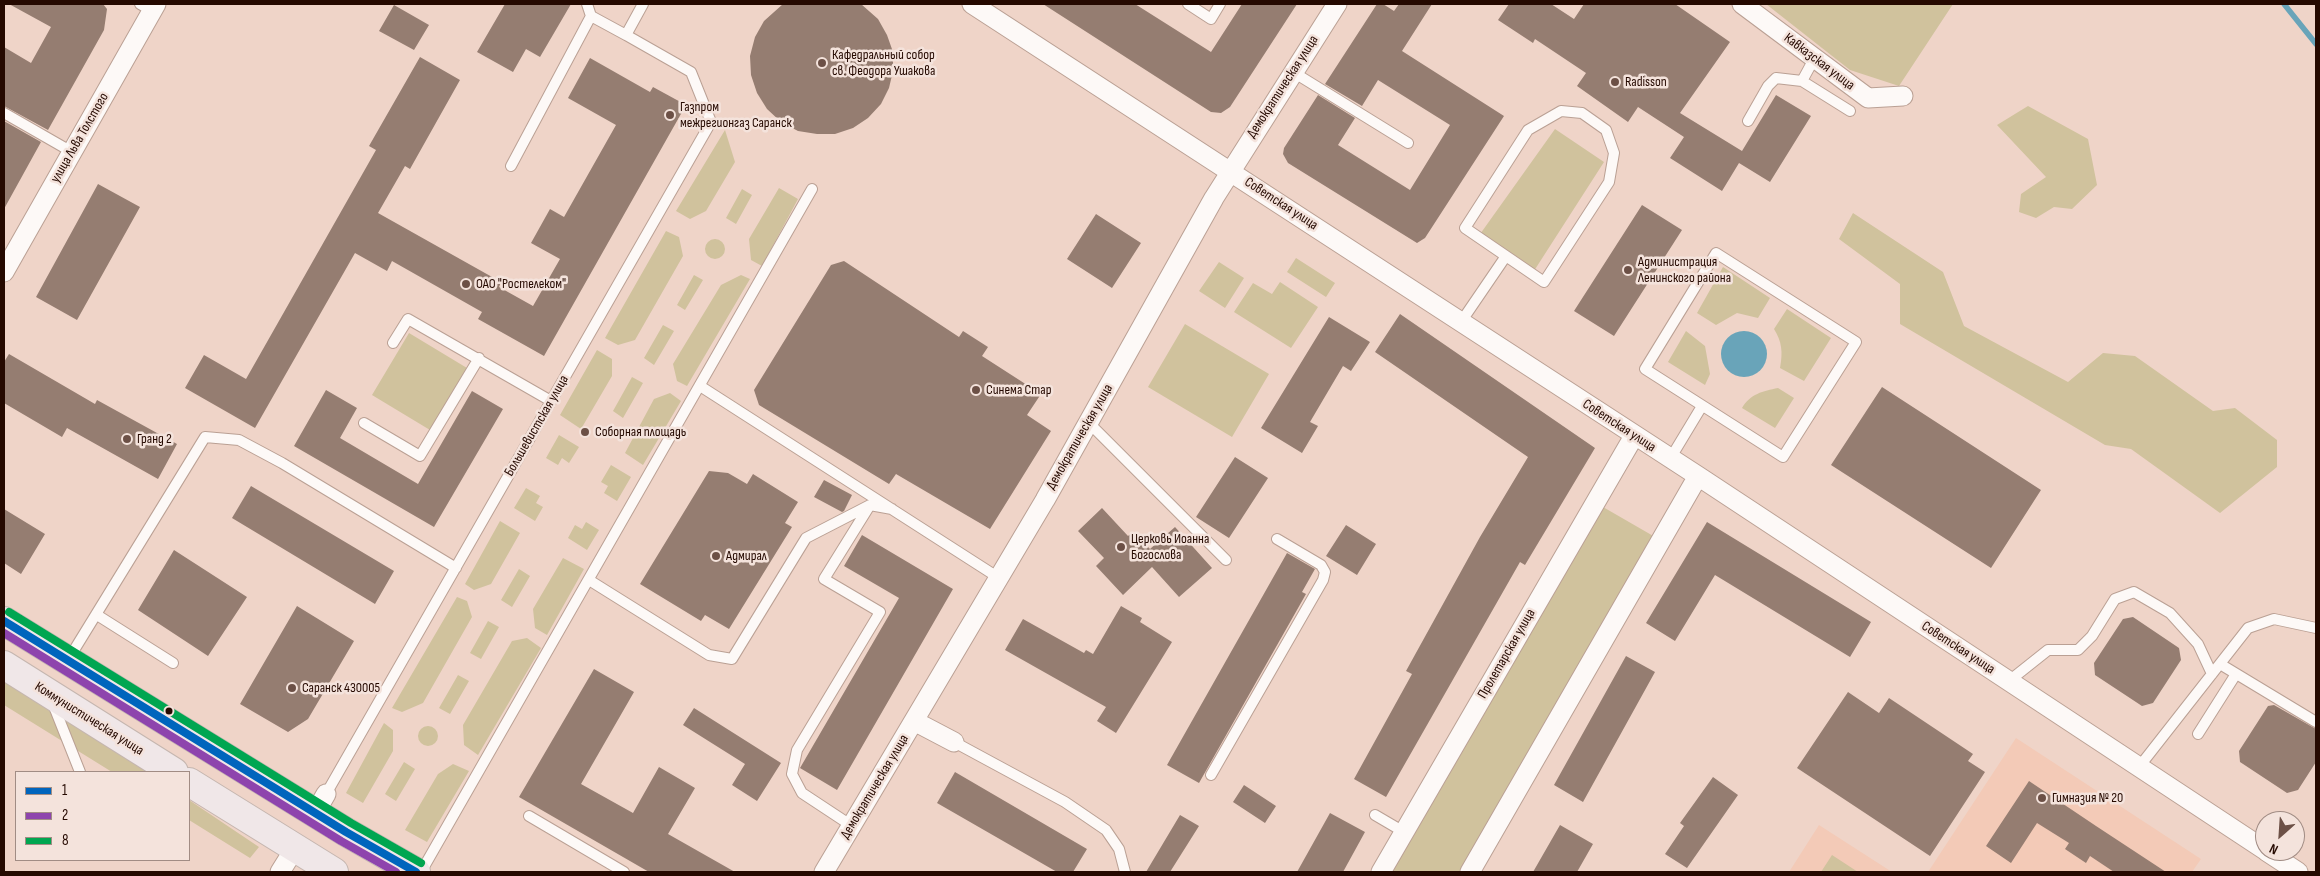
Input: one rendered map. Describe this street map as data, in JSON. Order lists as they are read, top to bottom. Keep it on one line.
{"streets":{"main road":["Большевистская улица","Коммунистическая улица"],"street":["Кавказская улица","Демократическая улица","улица Льва Толстого","Советская улица","Пролетарская улица"]},"crossings":[["Демократическая улица","Советская улица"],["Советская улица","Пролетарская улица"]],"places":["Кафедральный собор св. Феодора Ушакова","Radisson","Газпром межрегионгаз Саранск","Администрация Ленинского района","ОАО \"Ростелеком\"","Синема Стар","Соборная площадь","Гранд 2","Церковь Иоанна Богослова","Адмирал","Саранск 430005","Гимназия № 20"],"lines":["transit line 8","transit line 1","transit line 2"],"legend":["1","2","8"],"north":"bottom left"}
